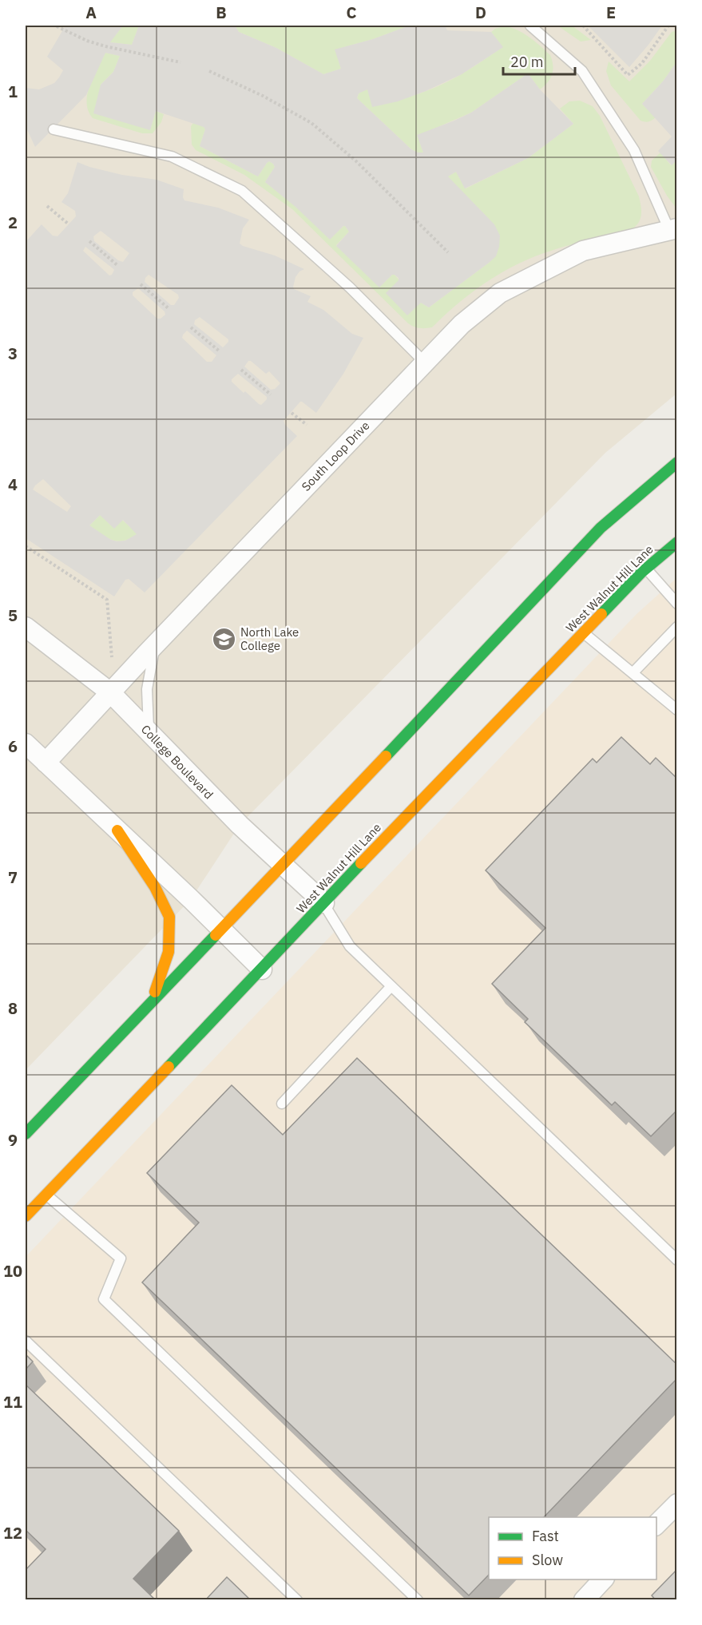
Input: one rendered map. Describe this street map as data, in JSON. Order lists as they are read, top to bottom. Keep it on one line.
{"streets":{"main road":["West Walnut Hill Lane"],"street":["South Loop Drive","College Boulevard"]},"crossings":[["South Loop Drive","College Boulevard"],["West Walnut Hill Lane","College Boulevard"]],"places":{"school or university":["North Lake College"]},"legend":["Fast","Slow"],"scale_bar":"20 m","grid":{"columns":["A","B","C","D","E"],"rows":["1","2","3","4","5","6","7","8","9","10","11","12"]}}
